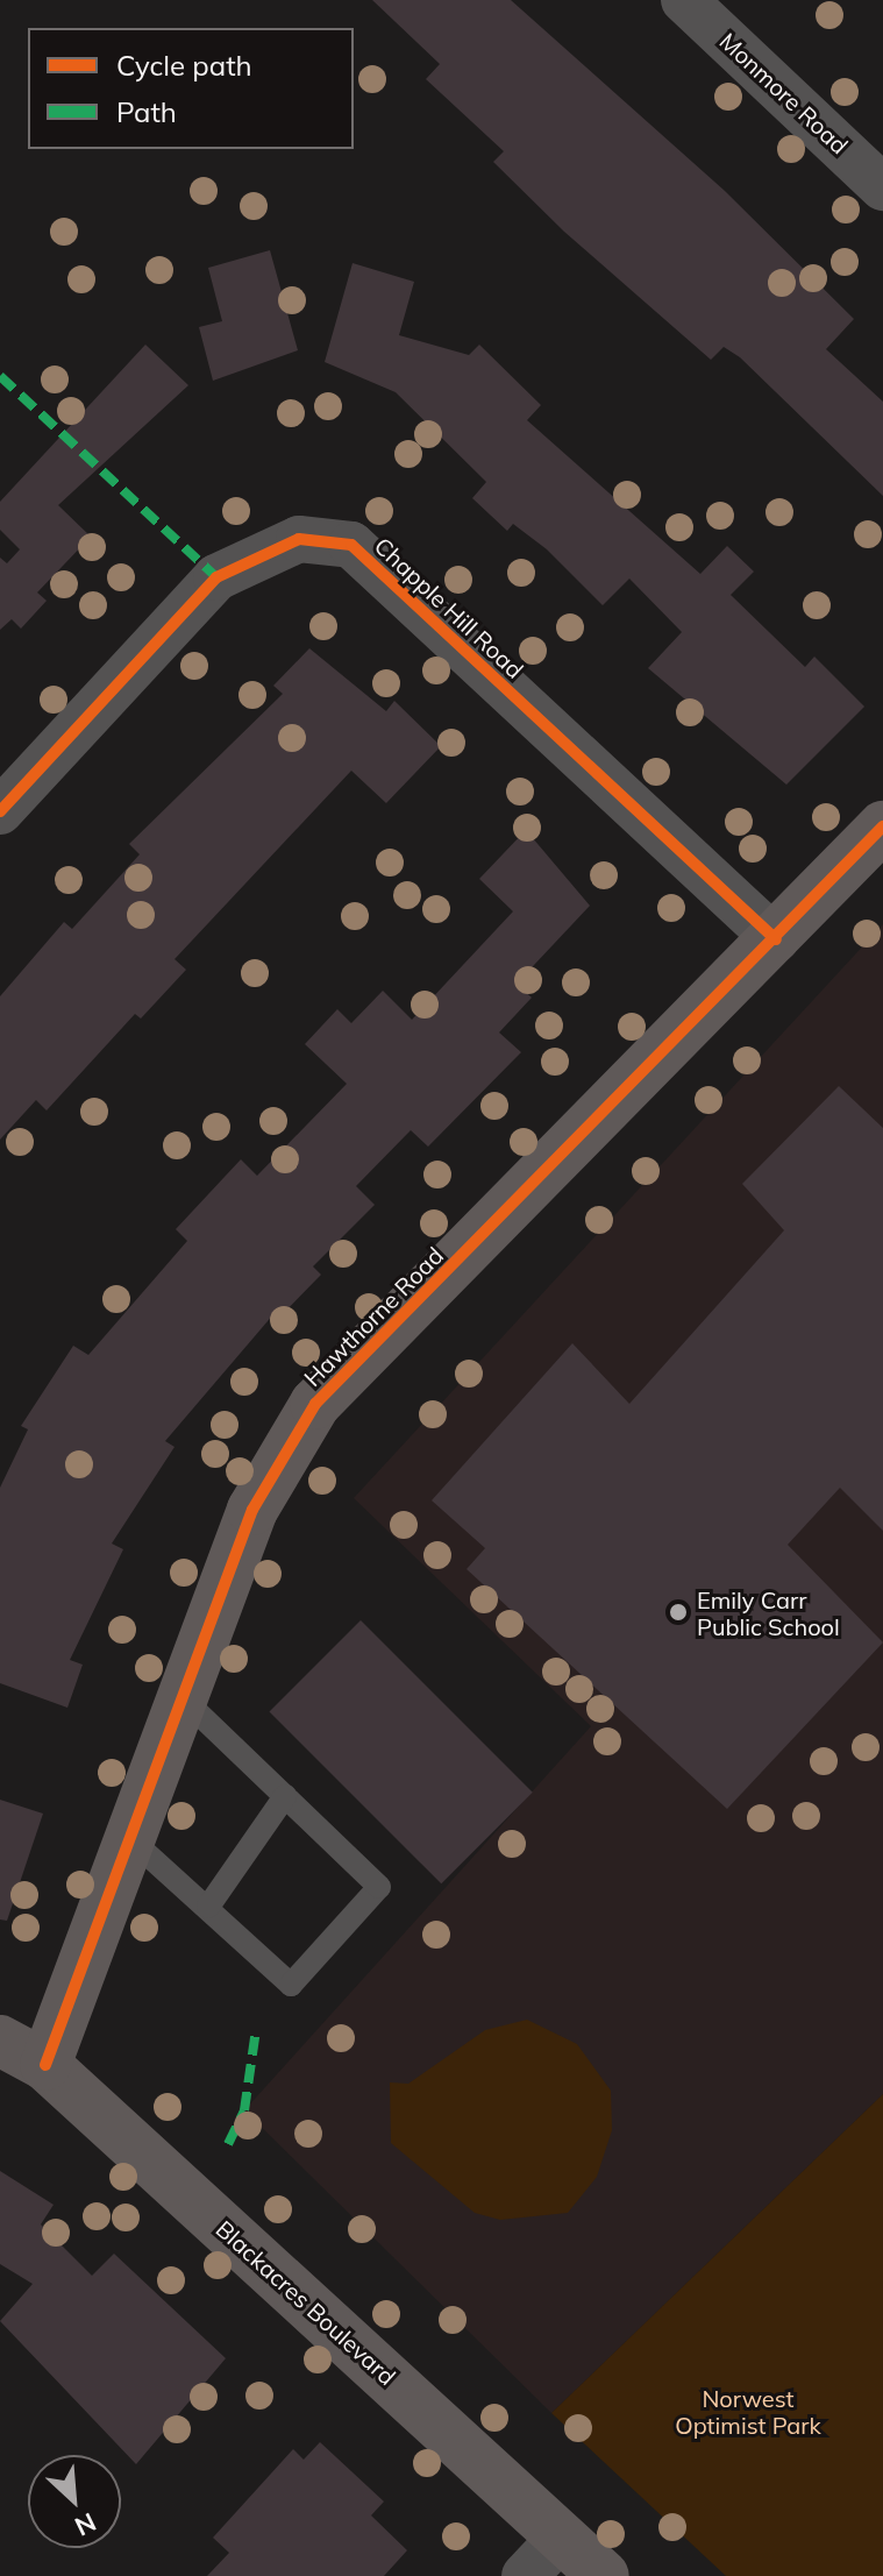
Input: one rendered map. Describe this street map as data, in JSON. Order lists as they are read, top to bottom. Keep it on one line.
{"streets":{"street":["Monmore Road","Chapple Hill Road","Hawthorne Road","Blackacres Boulevard"]},"crossings":[["Chapple Hill Road","Hawthorne Road"],["Hawthorne Road","Blackacres Boulevard"]],"parks":["Norwest Optimist Park"],"places":["Emily Carr Public School"],"legend":["Cycle path","Path"],"north":"bottom right"}
